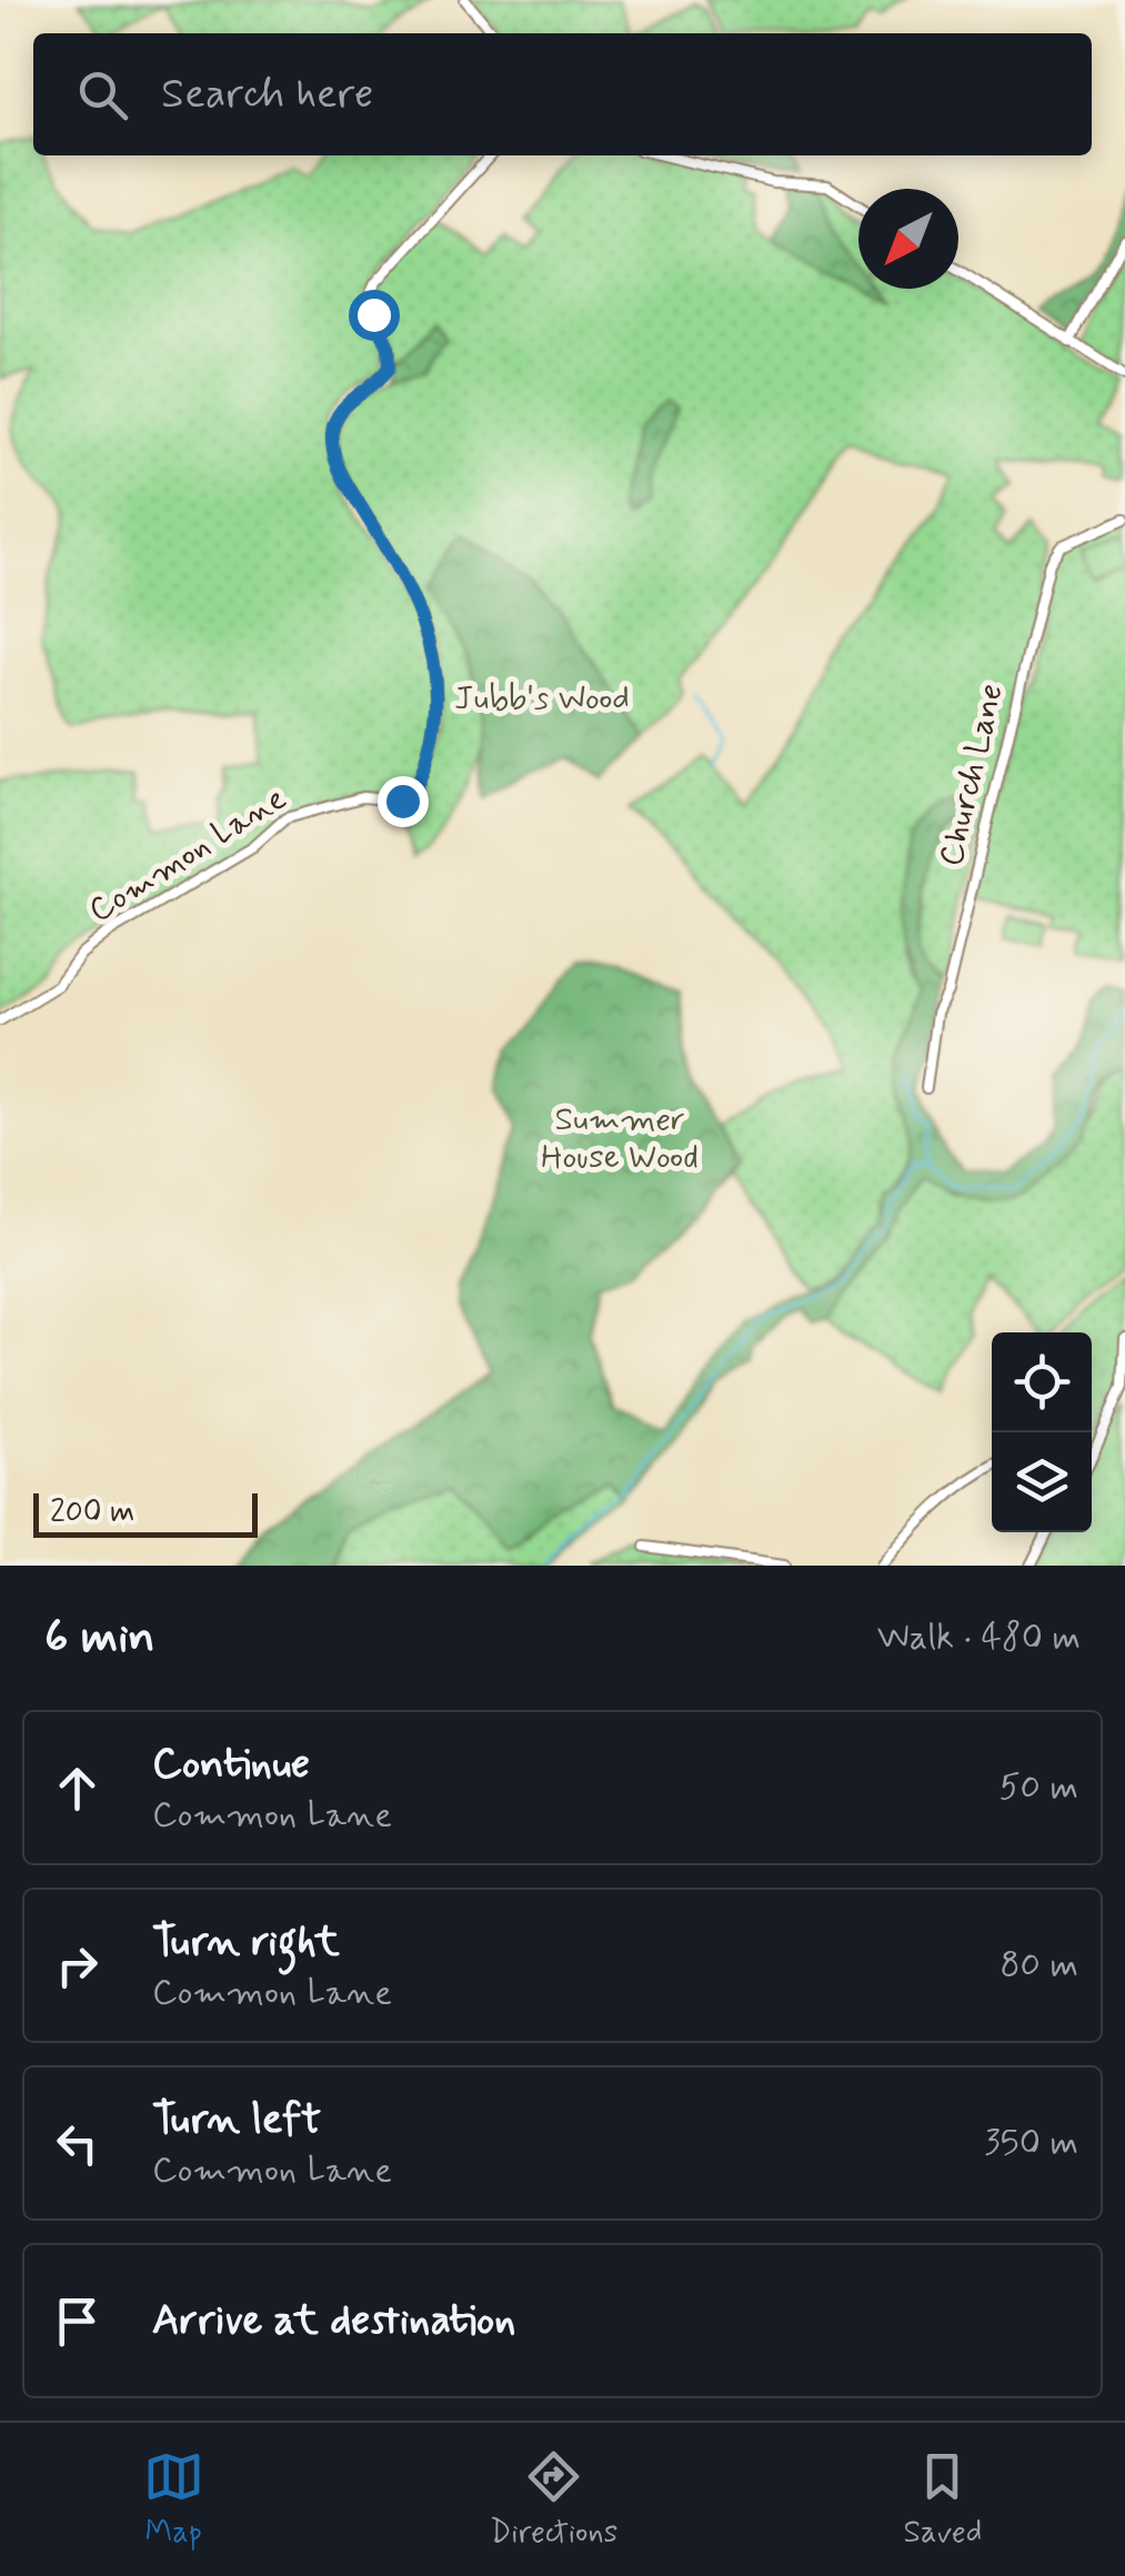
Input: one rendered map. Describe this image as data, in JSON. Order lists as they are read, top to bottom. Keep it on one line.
{"streets":{"street":["Church Lane","Common Lane"]},"parks":["Jubb's Wood","Summer House Wood"],"scale_bar":"200 m","north":"bottom left","page":{"search":"Search here","scale":"200 m","heading":["6 min","Walk · 480 m"],"list":[["Continue","Common Lane","50 m"],["Turn right","Common Lane","80 m"],["Turn left","Common Lane","350 m"],"Arrive at destination"],"nav":["Map","Directions","Saved"]}}
